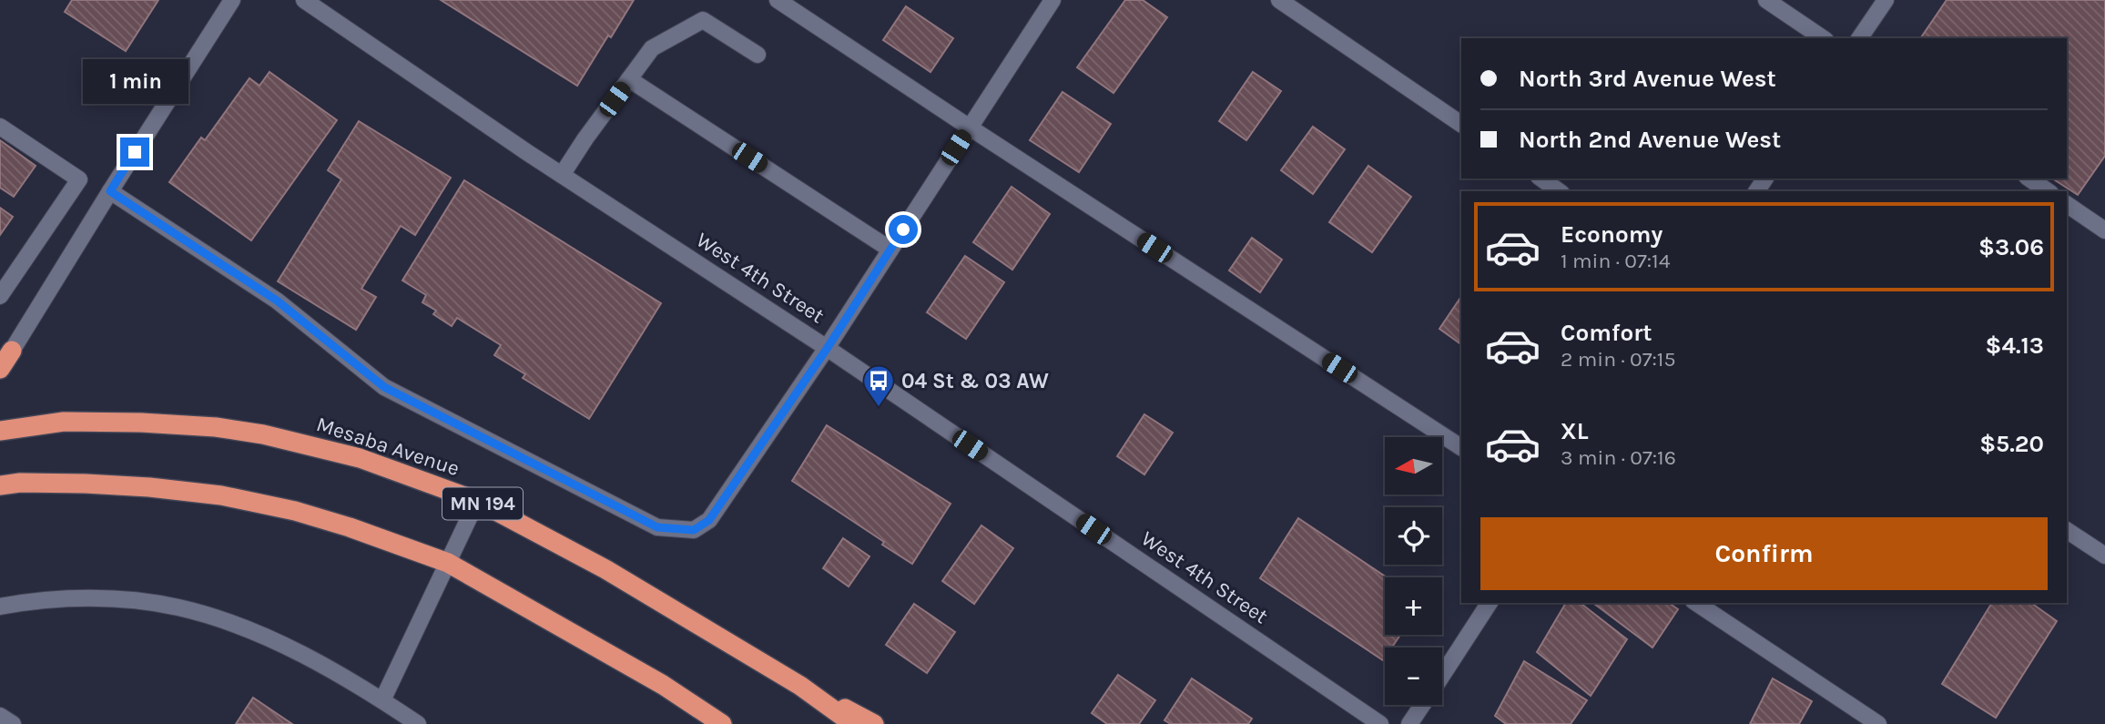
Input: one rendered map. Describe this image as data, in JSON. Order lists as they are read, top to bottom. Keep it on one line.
{"streets":{"highway":["Mesaba Avenue","MN 194"],"street":["West 4th Street"]},"places":{"bus stop":["04 St & 03 AW"]},"north":"left","page":{"banner":["North 3rd Avenue West","North 2nd Avenue West"],"bubble":"1 min","list":[{"name":"Economy","note":"1 min · 07:14","value":"$3.06"},{"name":"Comfort","note":"2 min · 07:15","value":"$4.13"},{"name":"XL","note":"3 min · 07:16","value":"$5.20"}],"map_buttons":["+","−"],"buttons":"Confirm"}}
